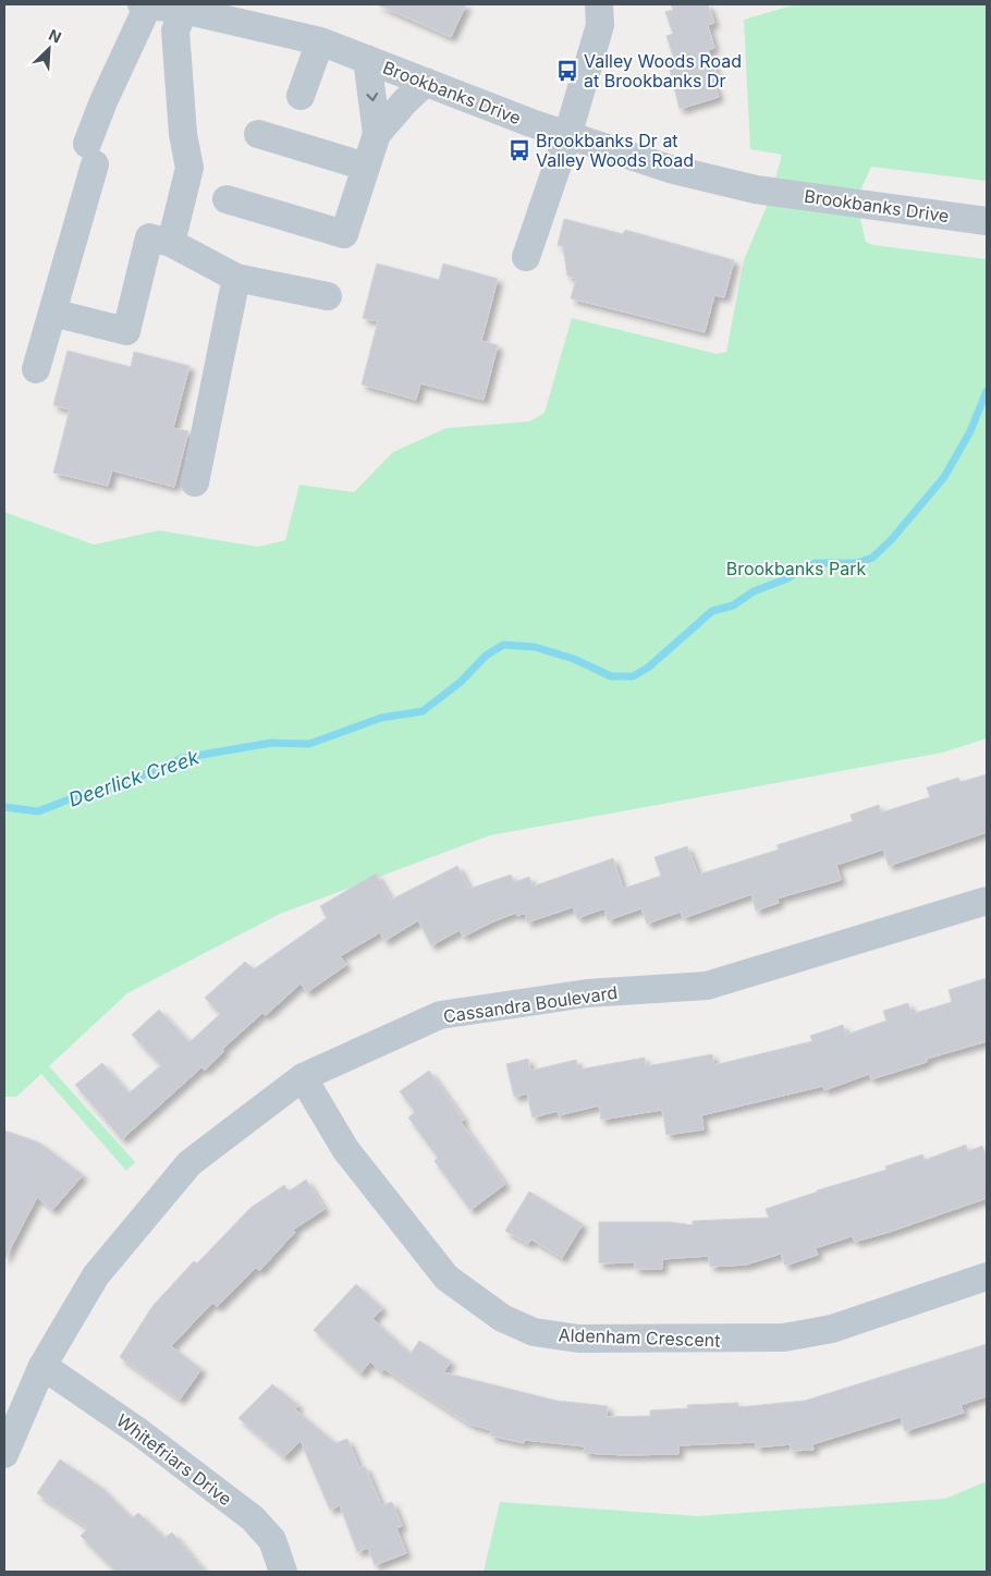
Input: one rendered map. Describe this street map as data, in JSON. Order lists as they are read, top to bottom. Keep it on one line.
{"streets":{"street":["Brookbanks Drive","Cassandra Boulevard","Aldenham Crescent","Whitefriars Drive"]},"crossings":[["Cassandra Boulevard","Aldenham Crescent"],["Cassandra Boulevard","Whitefriars Drive"]],"water":["Deerlick Creek"],"parks":["Brookbanks Park"],"places":{"bus stop":["Valley Woods Road at Brookbanks Dr","Brookbanks Dr at Valley Woods Road"]},"north":"top right"}
